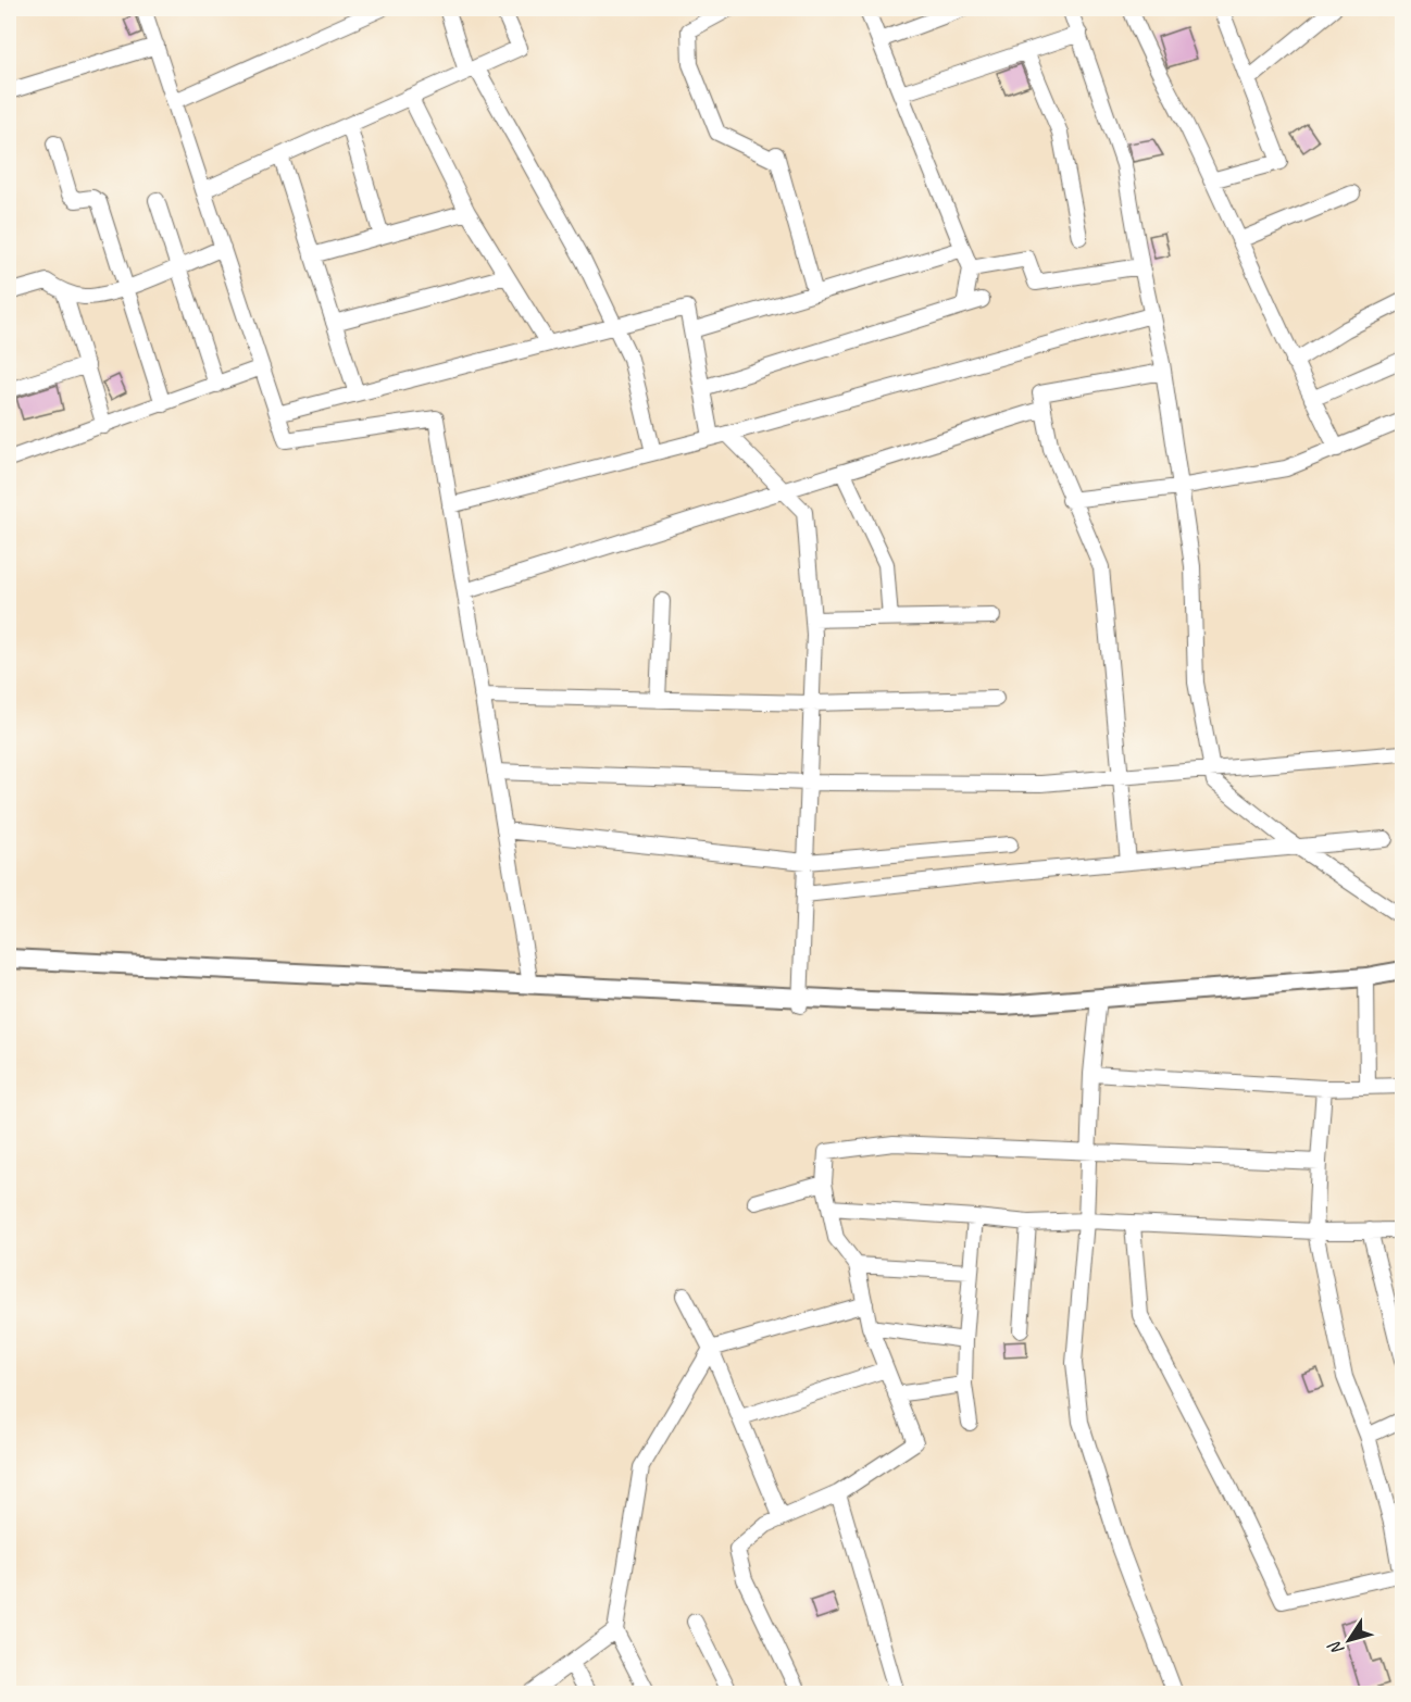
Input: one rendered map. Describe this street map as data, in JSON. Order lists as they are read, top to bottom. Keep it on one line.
{"north":"bottom left"}
